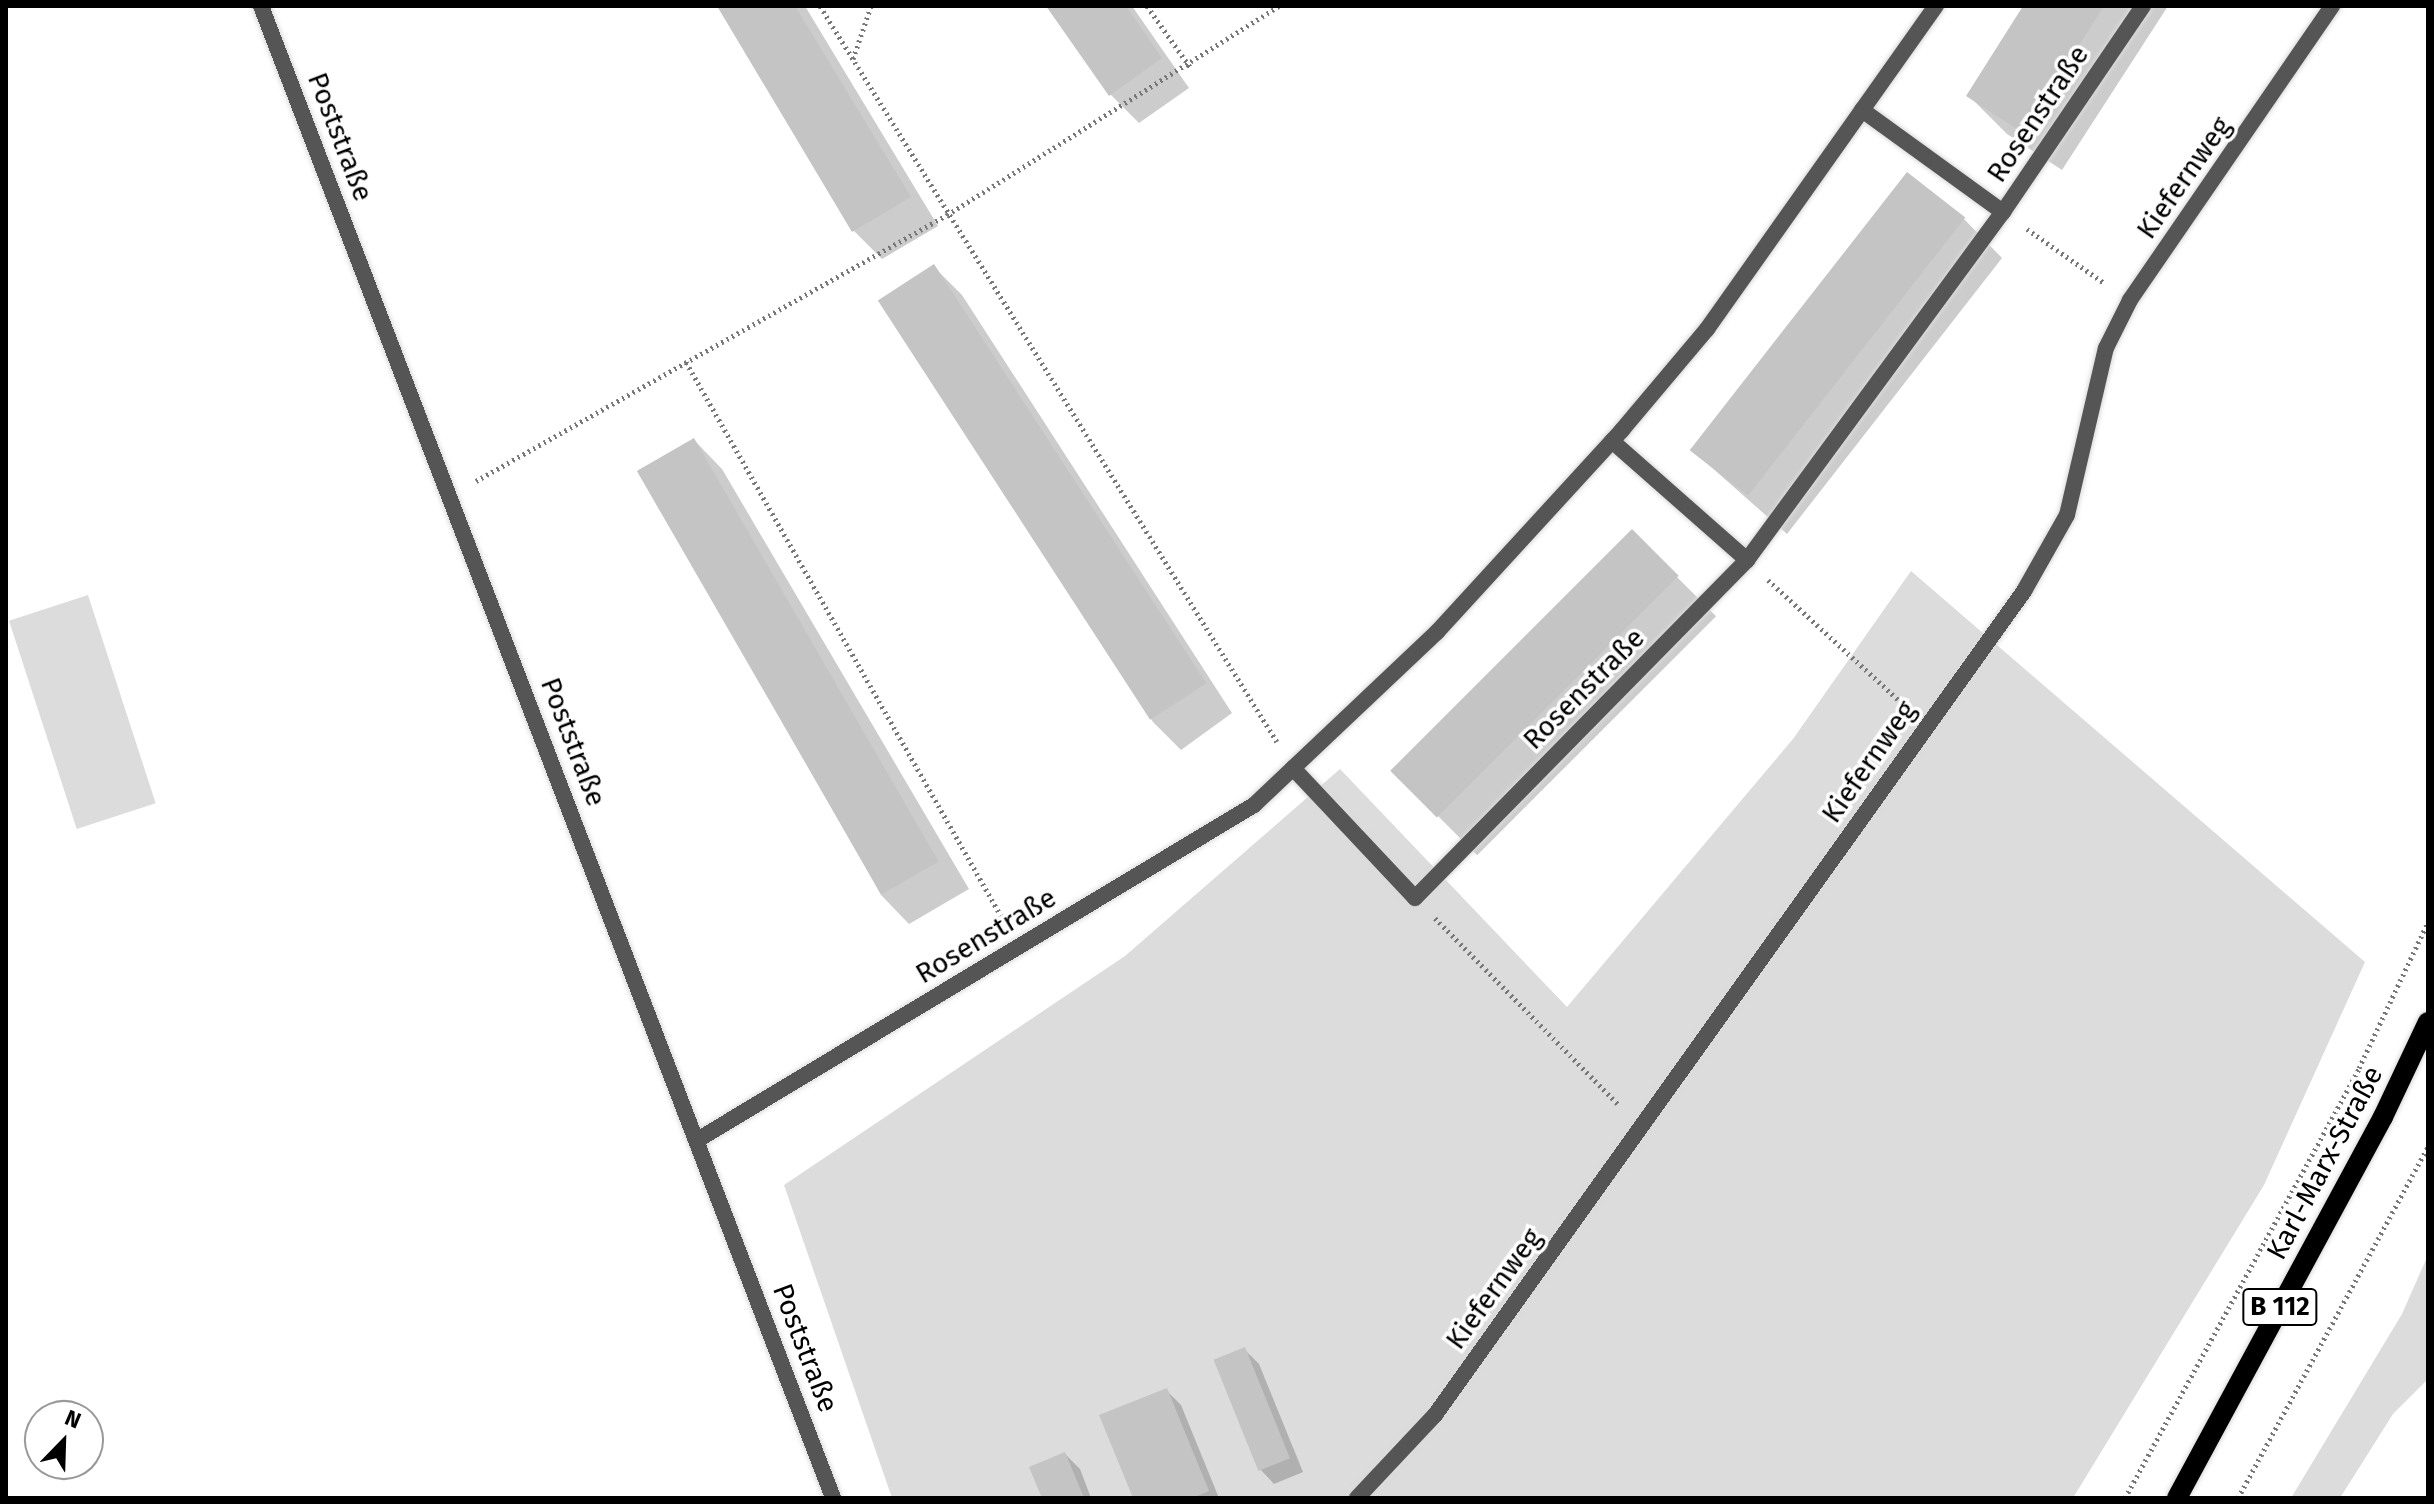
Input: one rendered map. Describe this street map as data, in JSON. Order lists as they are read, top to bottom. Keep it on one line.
{"streets":{"main road":["Karl-Marx-Straße","B 112"],"street":["Rosenstraße","Poststraße","Kiefernweg"]},"crossings":[["Rosenstraße","Poststraße"]],"north":"top right"}
